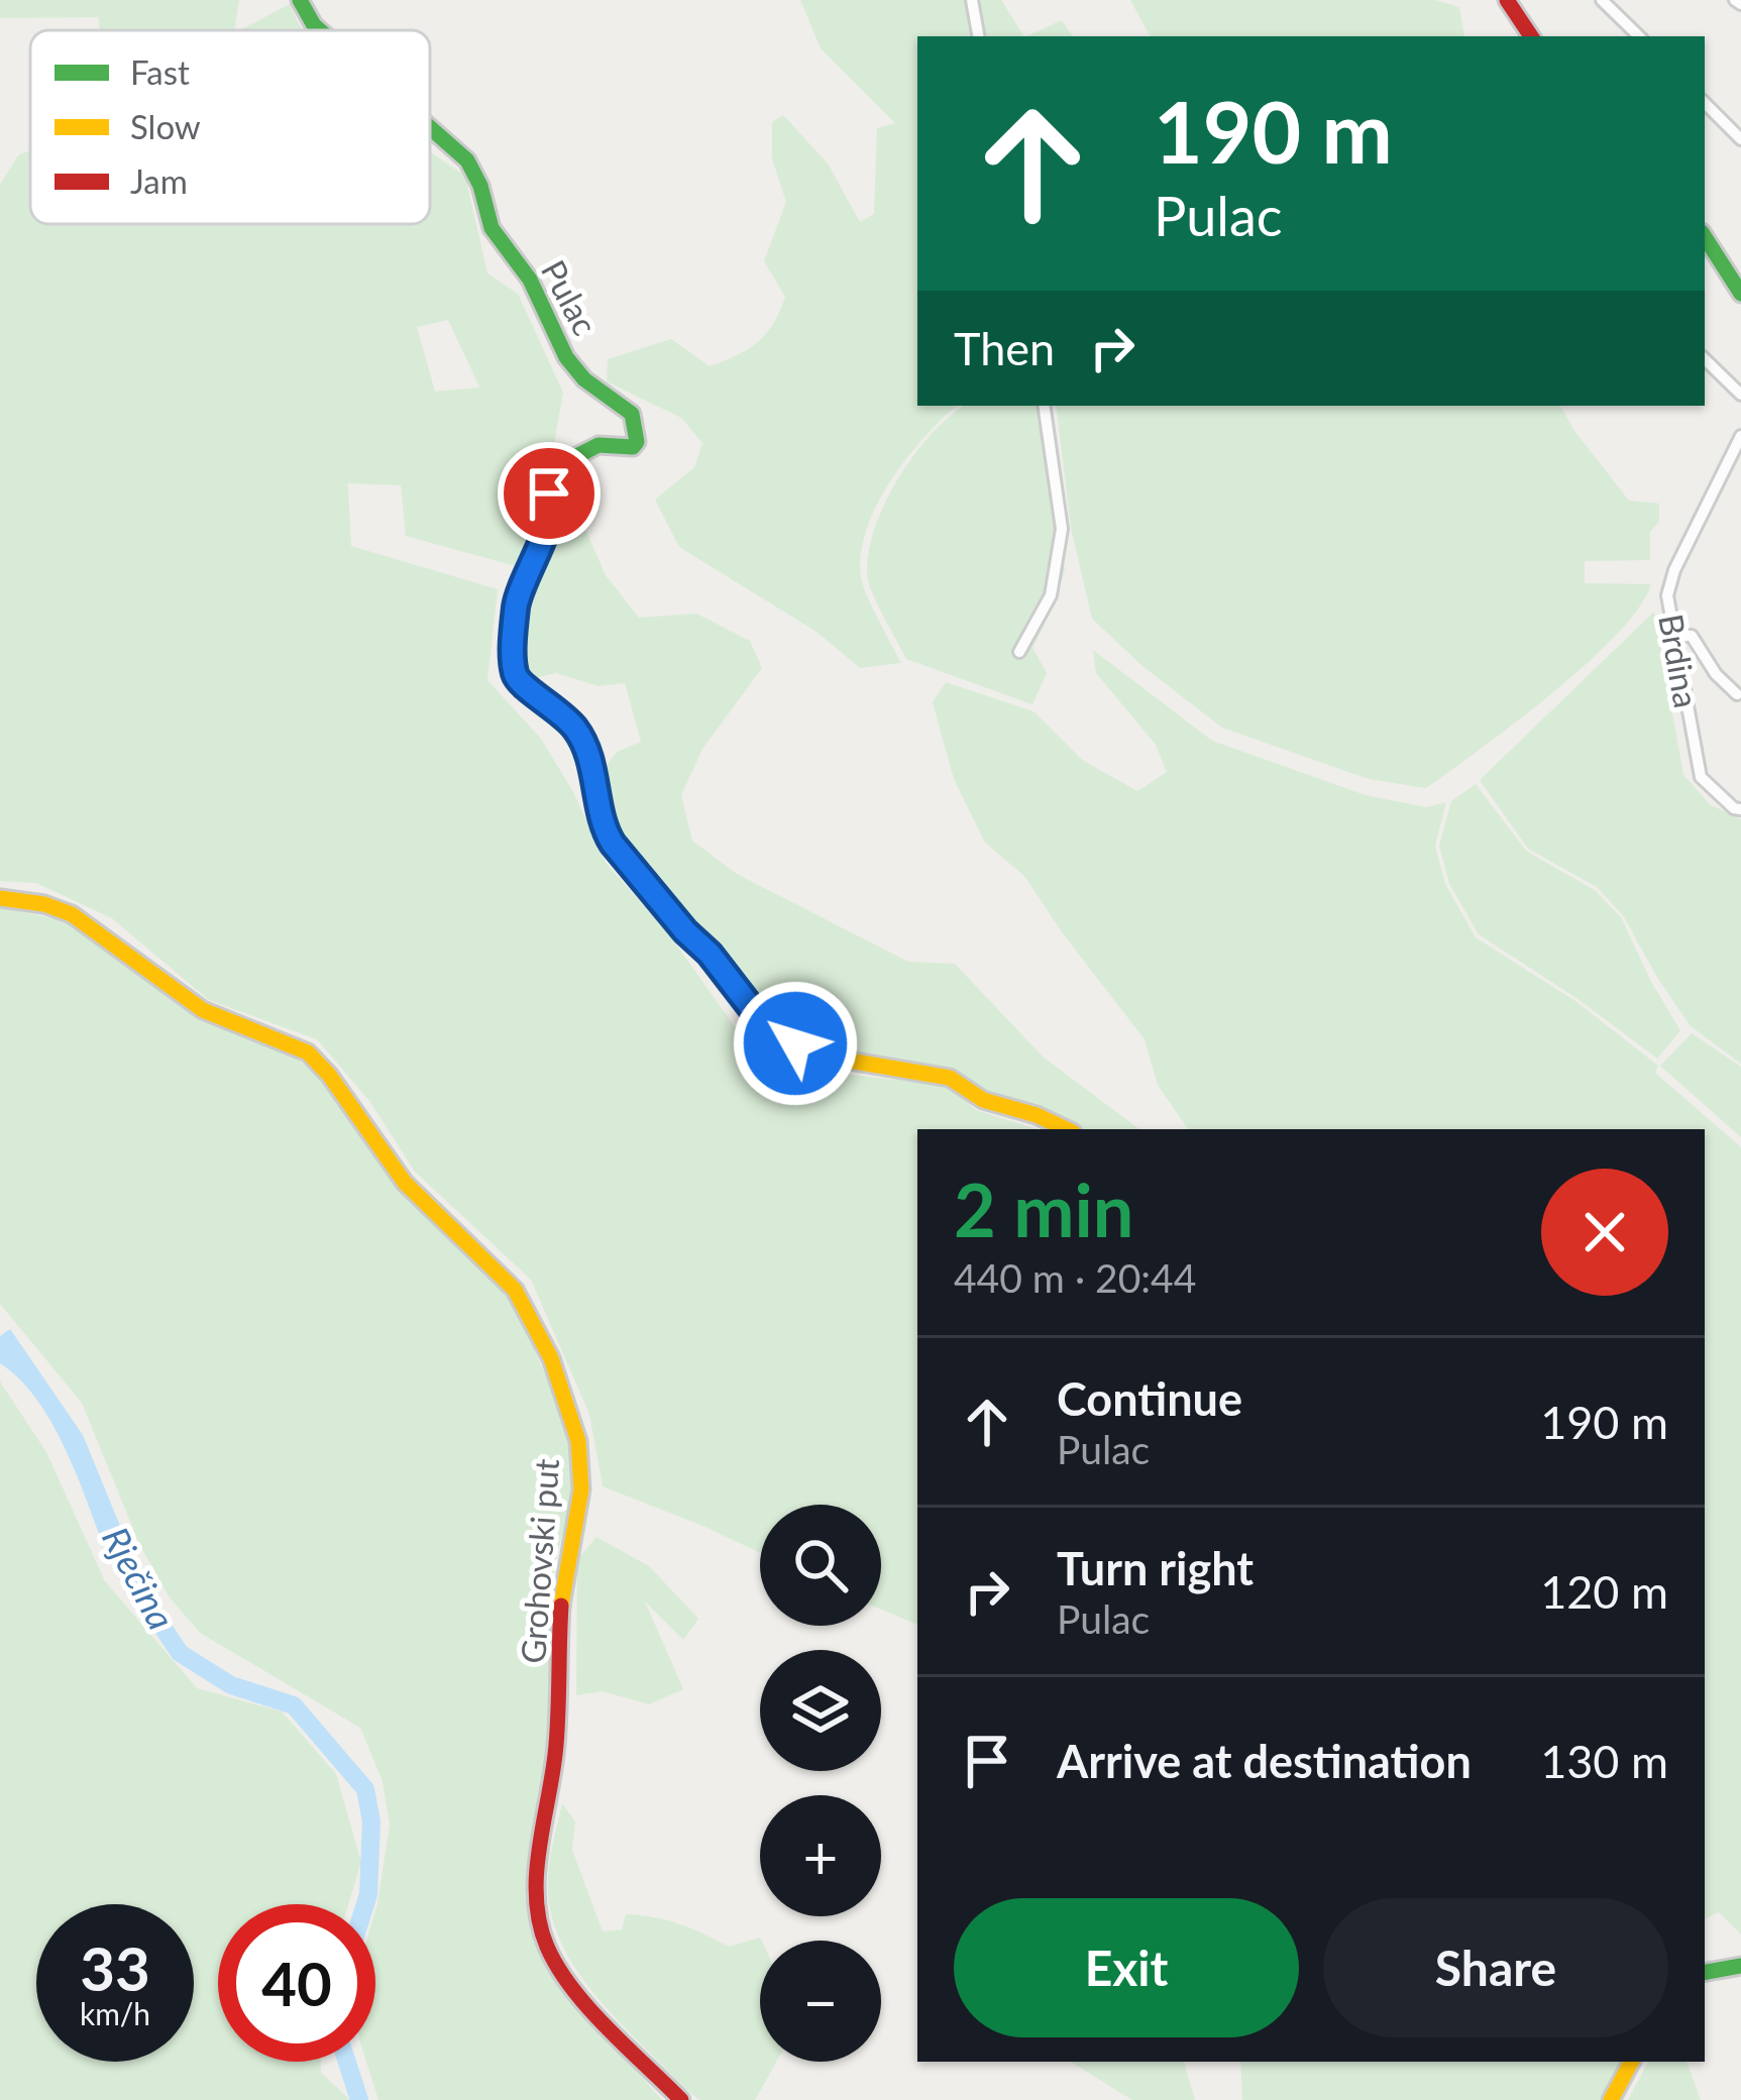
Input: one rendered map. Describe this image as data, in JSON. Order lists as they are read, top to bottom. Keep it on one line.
{"streets":{"main road":["Pulac","Grohovski put"],"street":["Brdina"]},"water":["Rječina"],"legend":["Fast","Slow","Jam"],"page":{"turn":["190 m","Pulac"],"then":"Then","heading":["2 min","440 m · 20:44"],"list":[{"name":"Continue","note":"Pulac","value":"190 m"},{"name":"Turn right","note":"Pulac","value":"120 m"},{"name":"Arrive at destination","value":"130 m"}],"map_buttons":["+","−"],"buttons":["Exit","Share"],"speed":"33 km/h","limit":"40"}}
